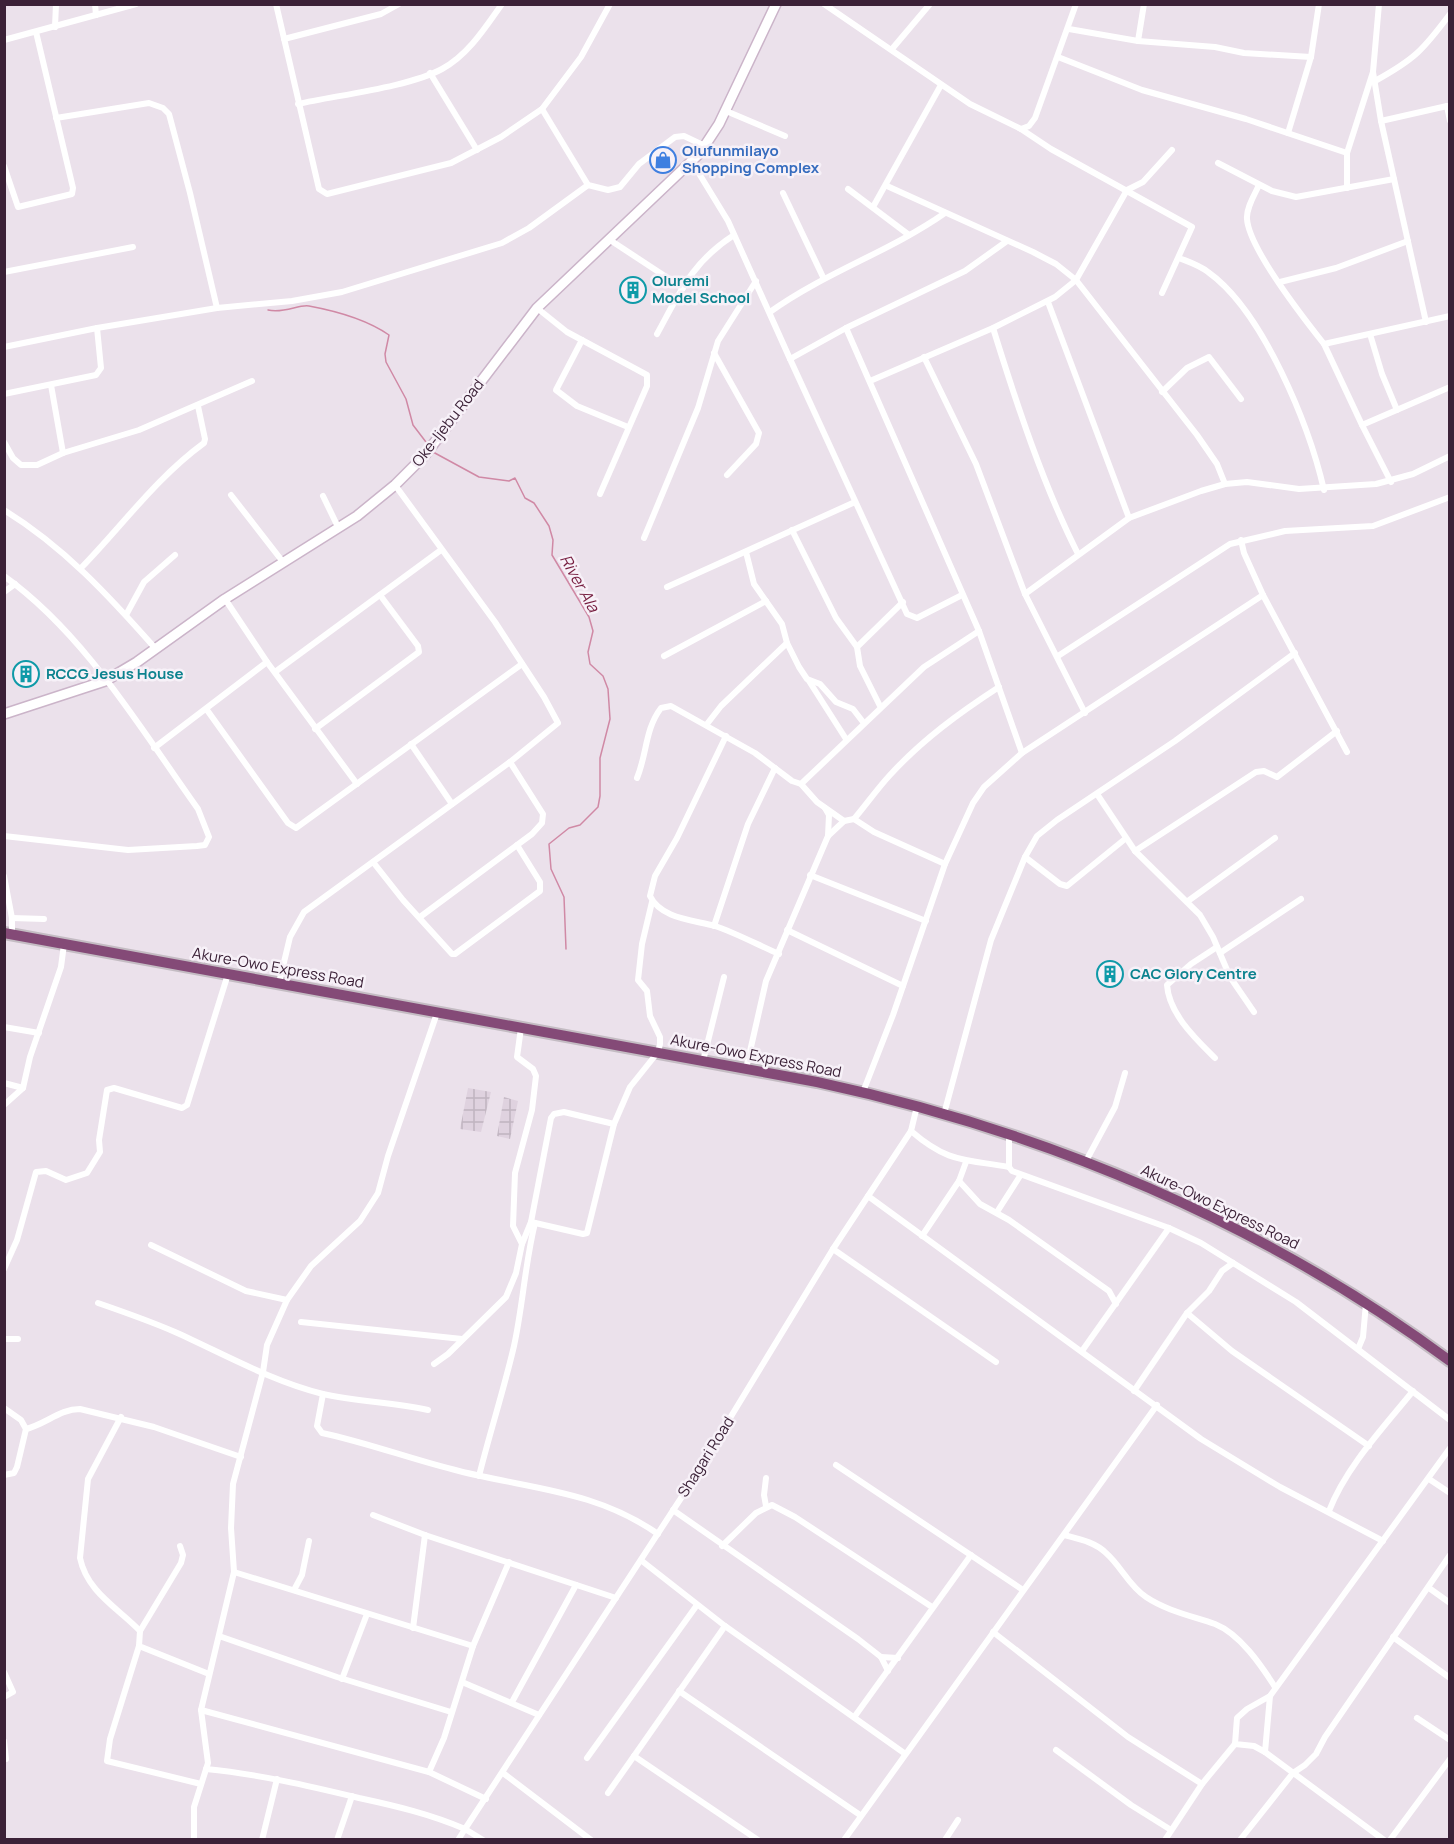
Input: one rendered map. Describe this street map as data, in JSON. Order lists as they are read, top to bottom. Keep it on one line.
{"streets":{"highway":["Akure-Owo Express Road"],"main road":["Oke-Ijebu Road"],"street":["Shagari Road"]},"crossings":[["Akure-Owo Express Road","Shagari Road"]],"water":["River Ala"],"places":{"shop":["Olufunmilayo Shopping Complex"],"building":["Oluremi Model School","RCCG Jesus House","CAC Glory Centre"]}}
